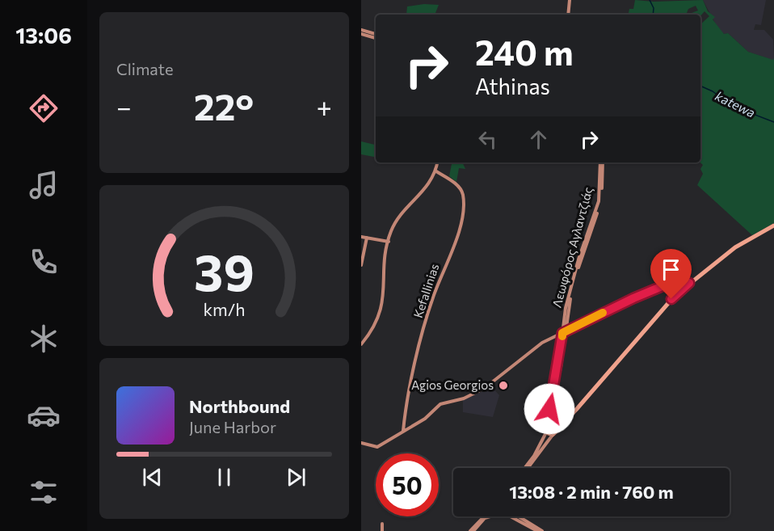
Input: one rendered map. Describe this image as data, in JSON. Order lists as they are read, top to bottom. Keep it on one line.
{"streets":{"street":["Λεωφόρος Αγλαντζιάς","Kefallinias"]},"water":["katewa"],"places":["Agios Georgios"],"page":{"tabs":"13:06","tile":"Climate","turn":["240 m","Athinas"],"heat":["−","22°","+"],"song":["Northbound","June Harbor"],"limit":"50","trip":"13:08 · 2 min · 760 m","gauge":["39","km/h"]}}
